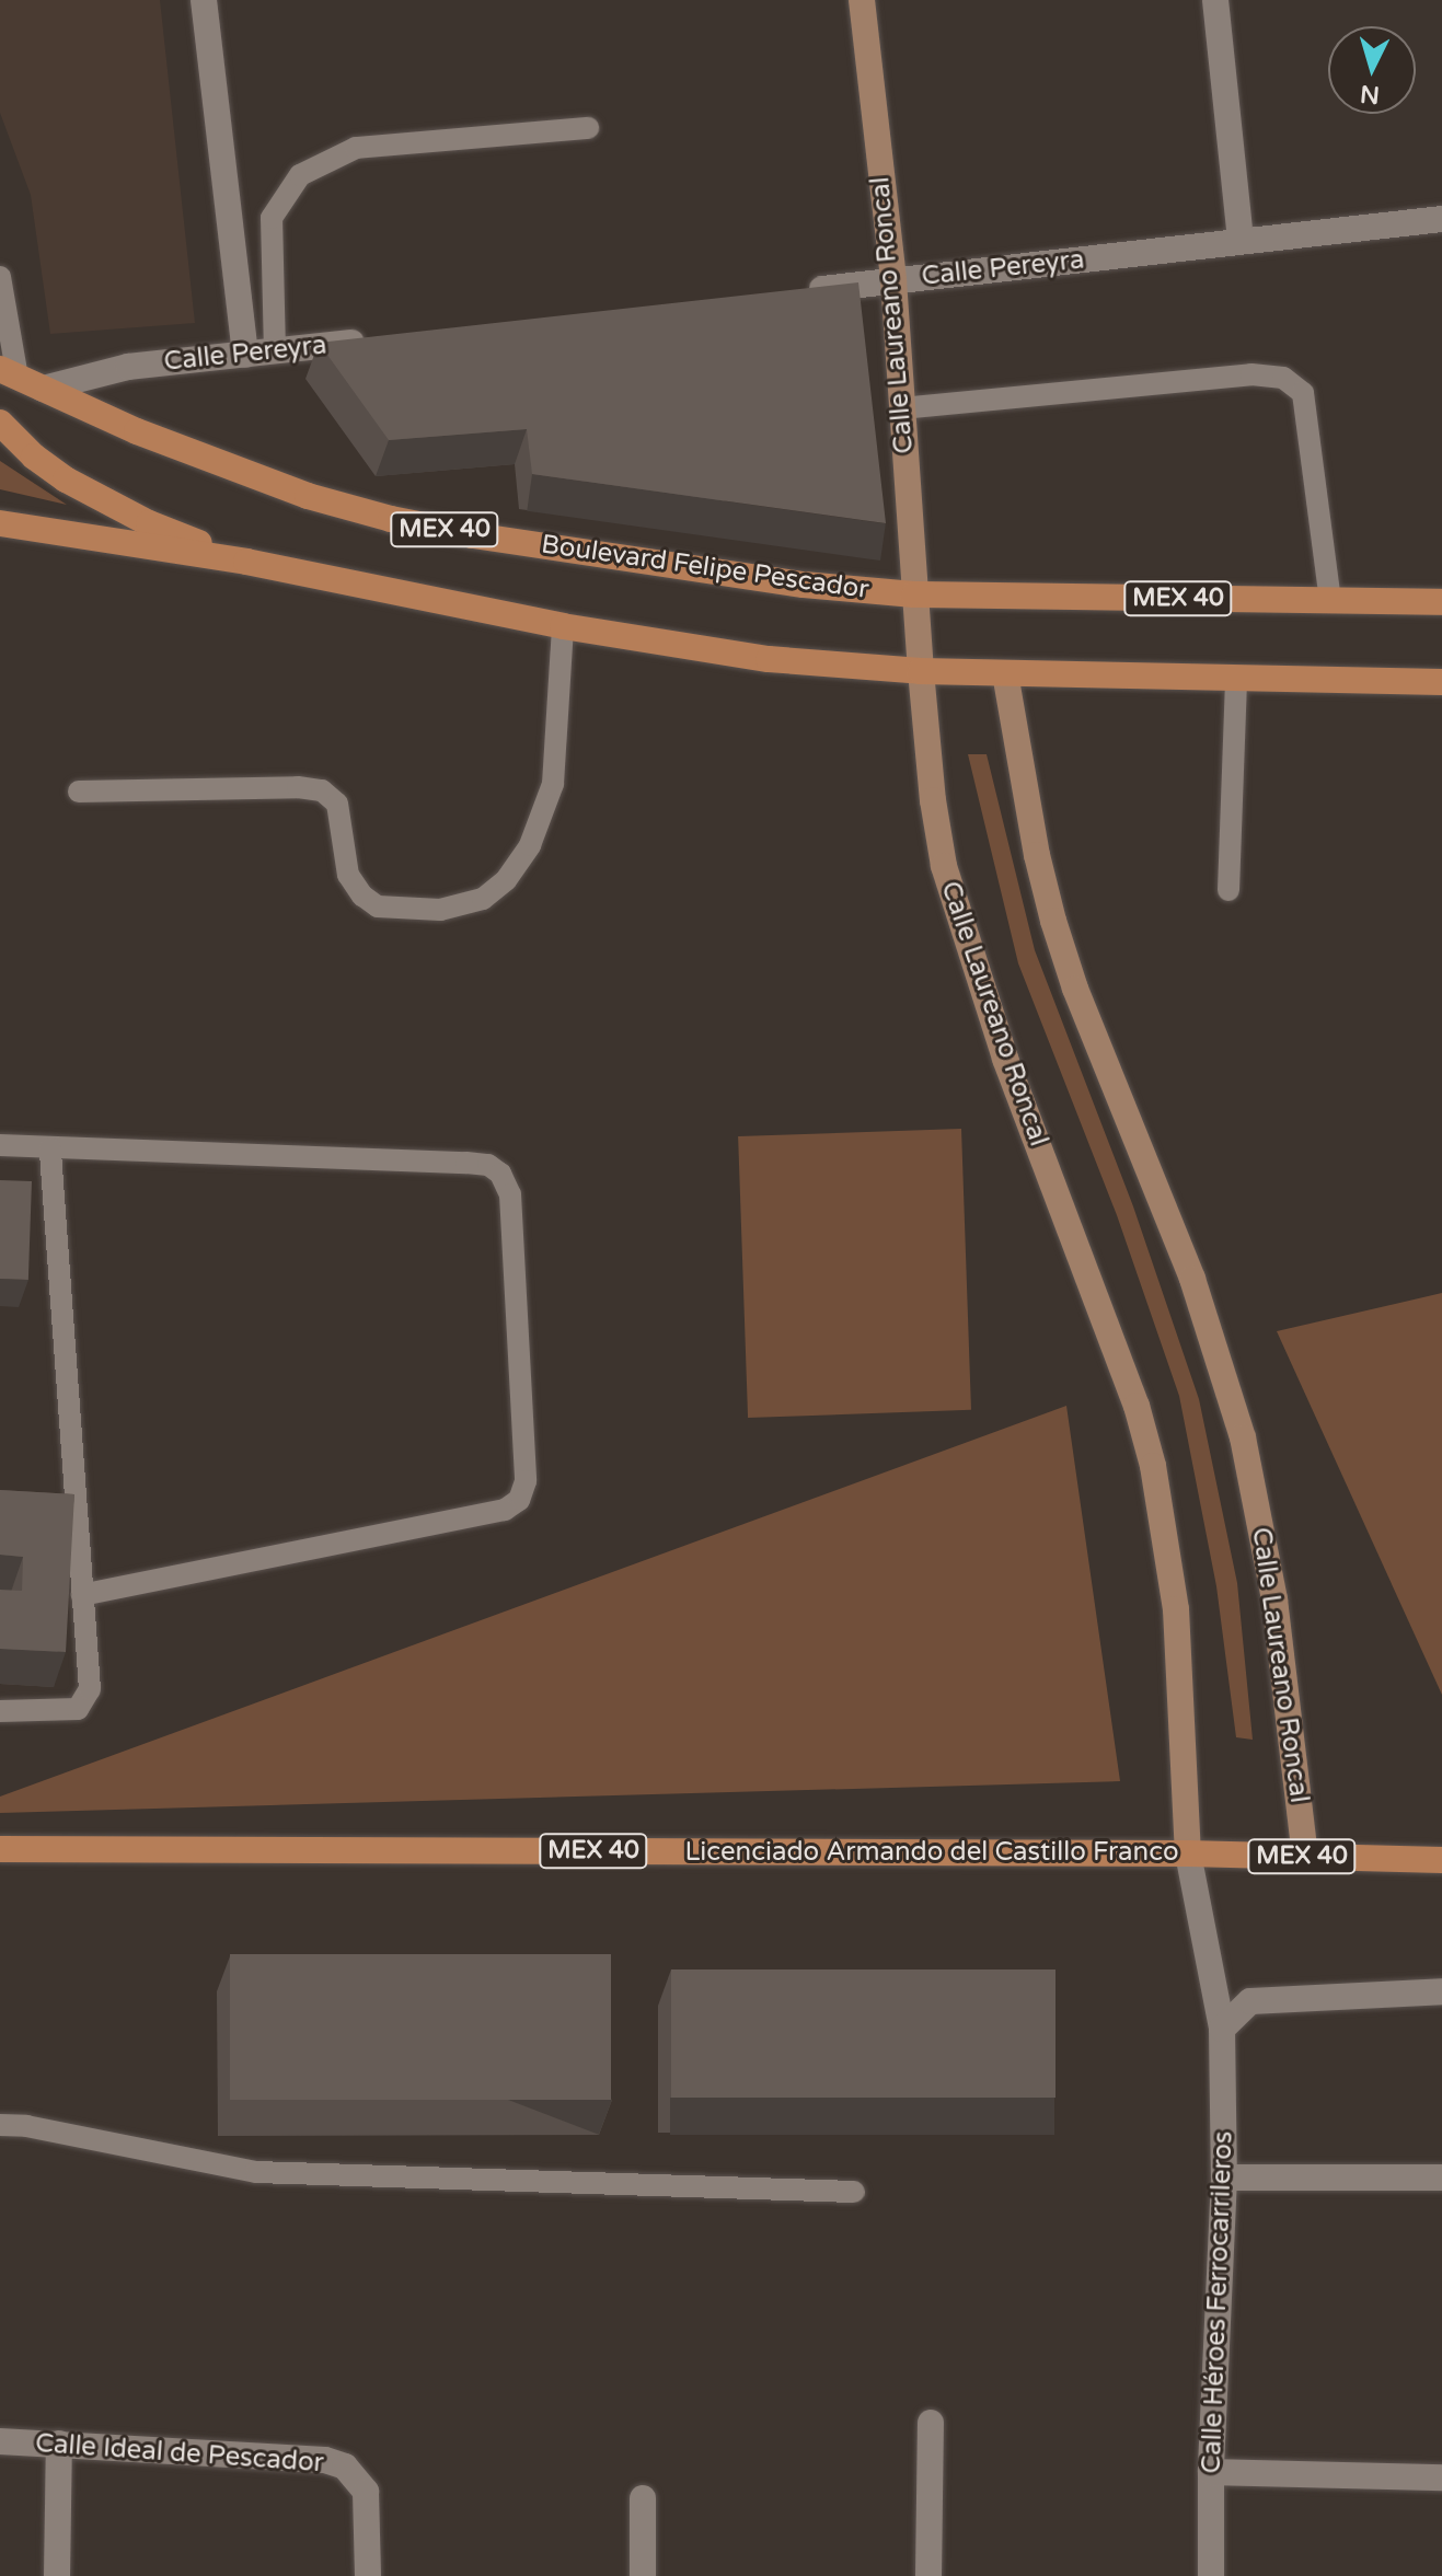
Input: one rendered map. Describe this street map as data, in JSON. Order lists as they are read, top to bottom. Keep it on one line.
{"streets":{"main road":["MEX 40","Boulevard Felipe Pescador","Licenciado Armando del Castillo Franco"],"street":["Calle Pereyra","Calle Laureano Roncal","Calle Héroes Ferrocarrileros","Calle Ideal de Pescador"]},"crossings":[["Calle Pereyra","Calle Laureano Roncal"],["Calle Pereyra","Boulevard Felipe Pescador"],["Calle Laureano Roncal","Boulevard Felipe Pescador"],["Calle Laureano Roncal","Licenciado Armando del Castillo Franco"],["Calle Laureano Roncal","Calle Héroes Ferrocarrileros"],["Licenciado Armando del Castillo Franco","Calle Héroes Ferrocarrileros"]],"north":"bottom"}
